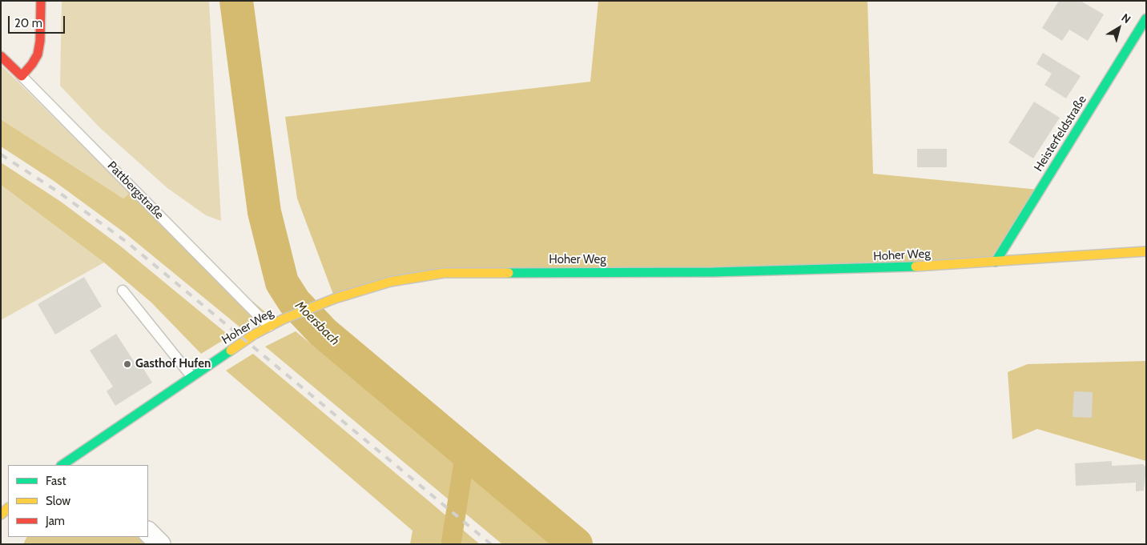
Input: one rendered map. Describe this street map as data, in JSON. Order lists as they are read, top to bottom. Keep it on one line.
{"streets":{"main road":["Heisterfeldstraße","Pattbergstraße","Hoher Weg"]},"crossings":[["Heisterfeldstraße","Hoher Weg"],["Pattbergstraße","Hoher Weg"]],"water":["Moersbach"],"places":["Gasthof Hufen"],"legend":["Fast","Slow","Jam"],"scale_bar":"20 m","north":"top right"}
